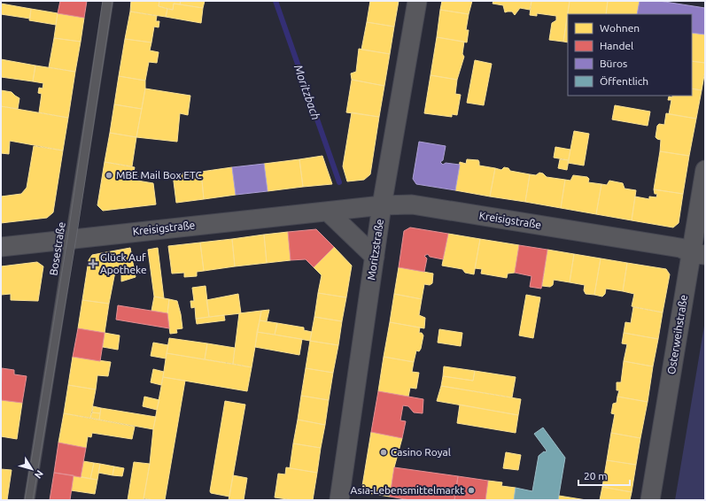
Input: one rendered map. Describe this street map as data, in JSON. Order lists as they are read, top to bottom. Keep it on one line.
{"streets":{"street":["Kreisigstraße","Moritzstraße","Osterweihstraße"],"lane":["Bosestraße"]},"crossings":[["Kreisigstraße","Bosestraße"],["Kreisigstraße","Moritzstraße"],["Kreisigstraße","Osterweihstraße"]],"water":["Moritzbach"],"places":{"other":["MBE Mail Box ETC","Casino Royal","Asia-Lebensmittelmarkt"],"health":["Glück Auf Apotheke"]},"legend":["Wohnen","Handel","Büros","Öffentlich"],"scale_bar":"20 m","north":"bottom right"}
